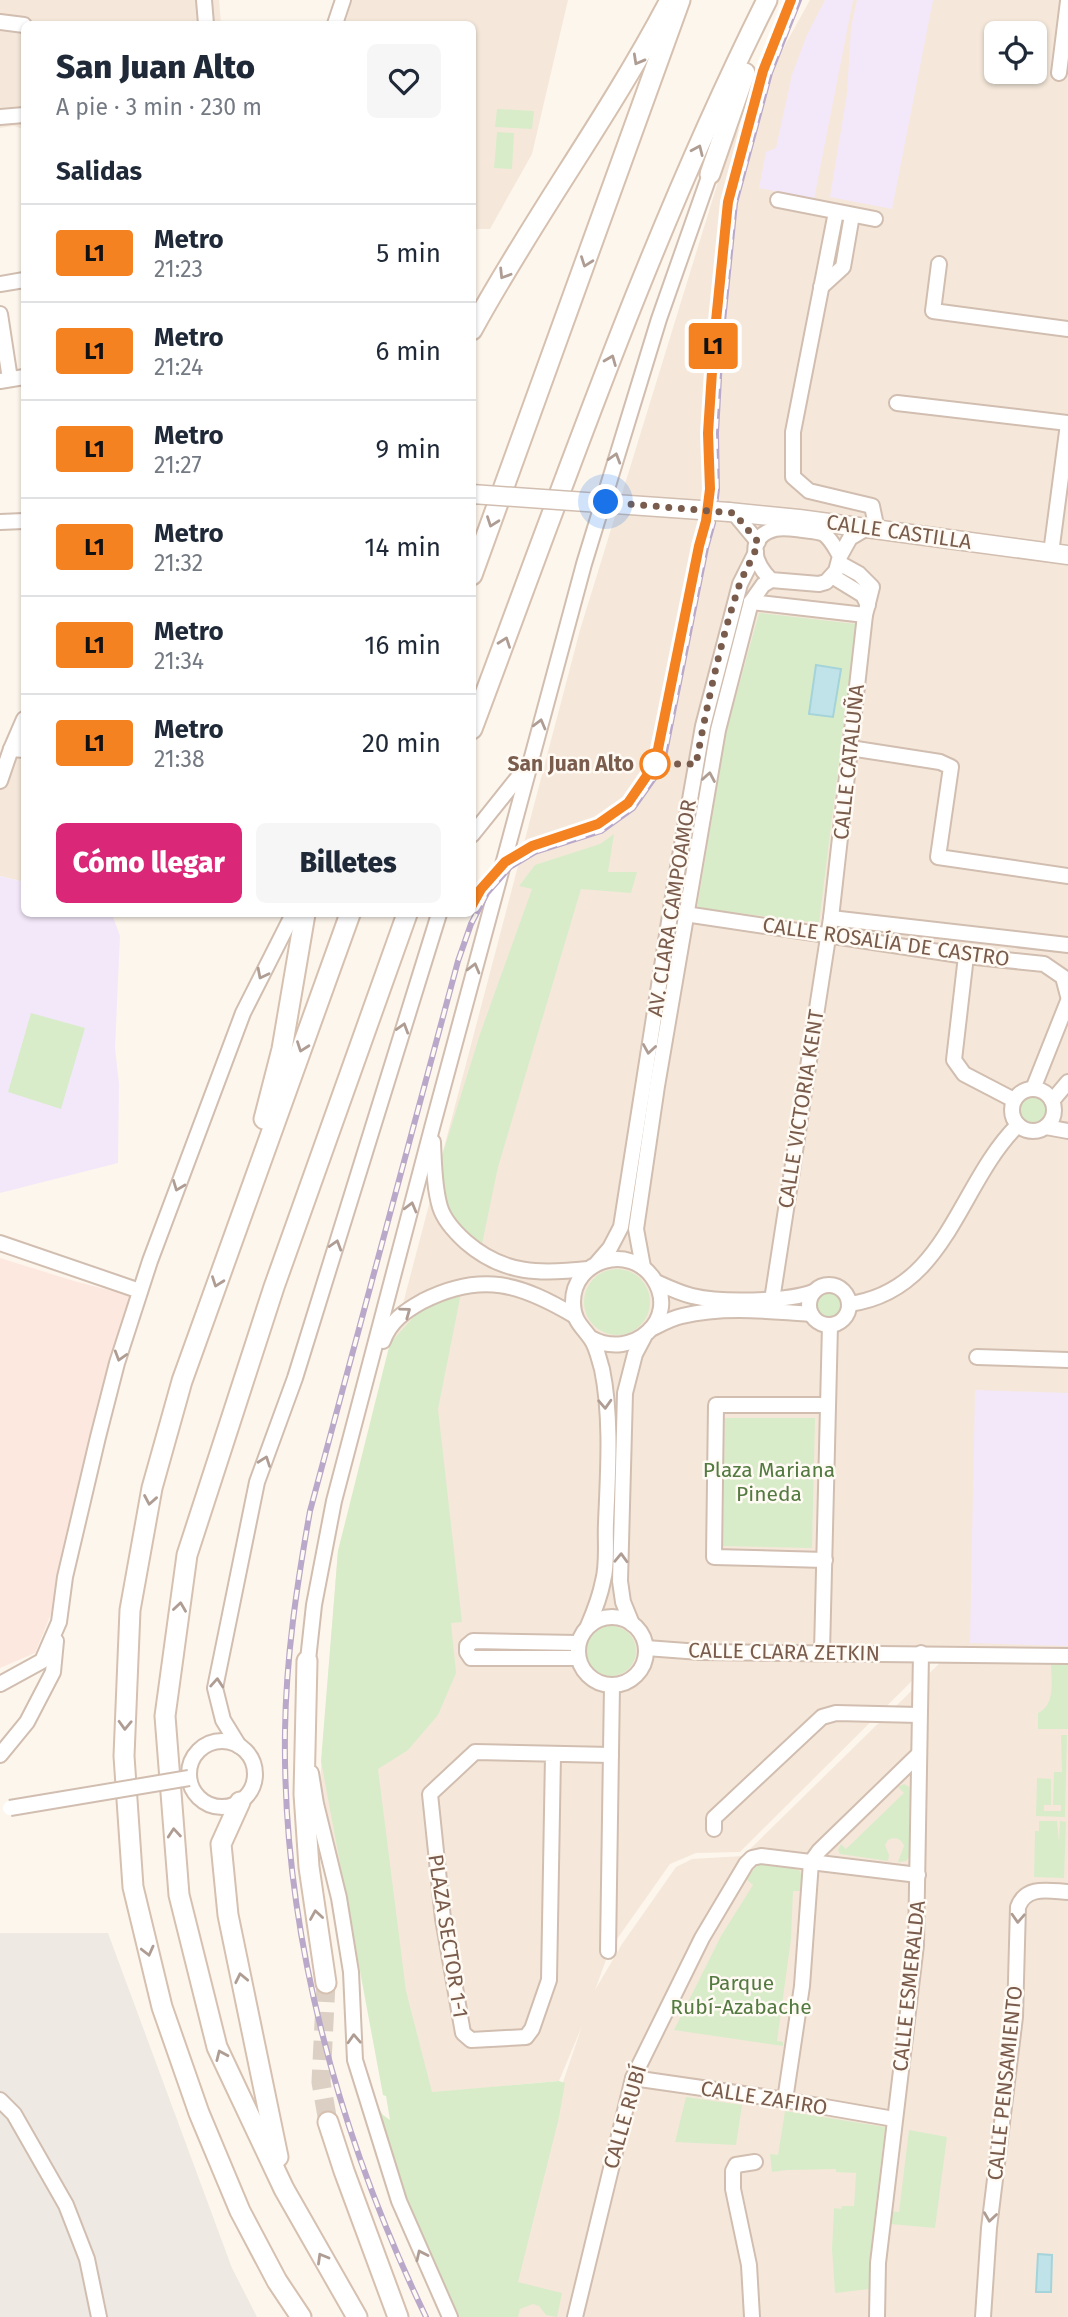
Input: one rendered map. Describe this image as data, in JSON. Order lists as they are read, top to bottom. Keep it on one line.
{"streets":{"street":["CALLE CASTILLA","CALLE CATALUÑA","AV. CLARA CAMPOAMOR","CALLE ROSALÍA DE CASTRO","CALLE VICTORIA KENT","CALLE CLARA ZETKIN","PLAZA SECTOR 1-1","CALLE ESMERALDA","CALLE PENSAMIENTO","CALLE ZAFIRO","CALLE RUBÍ"]},"crossings":[["CALLE CASTILLA","AV. CLARA CAMPOAMOR"],["CALLE CATALUÑA","CALLE VICTORIA KENT"],["AV. CLARA CAMPOAMOR","CALLE ROSALÍA DE CASTRO"],["CALLE ROSALÍA DE CASTRO","CALLE VICTORIA KENT"],["CALLE CLARA ZETKIN","CALLE ESMERALDA"],["CALLE ESMERALDA","CALLE ZAFIRO"],["CALLE ZAFIRO","CALLE RUBÍ"]],"one_way":["CALLE PENSAMIENTO"],"parks":["Plaza Mariana Pineda","Parque Rubí-Azabache"],"places":["San Juan Alto"],"lines":["metro line L1"],"page":{"on_map":"L1","heading":[["San Juan Alto","A pie · 3 min · 230 m"],"Salidas"],"list":[{"mark":"L1","name":"Metro","note":"21:23","value":"5 min"},{"mark":"L1","name":"Metro","note":"21:24","value":"6 min"},{"mark":"L1","name":"Metro","note":"21:27","value":"9 min"},{"mark":"L1","name":"Metro","note":"21:32","value":"14 min"},{"mark":"L1","name":"Metro","note":"21:34","value":"16 min"},{"mark":"L1","name":"Metro","note":"21:38","value":"20 min"}],"buttons":["Cómo llegar","Billetes"]}}
